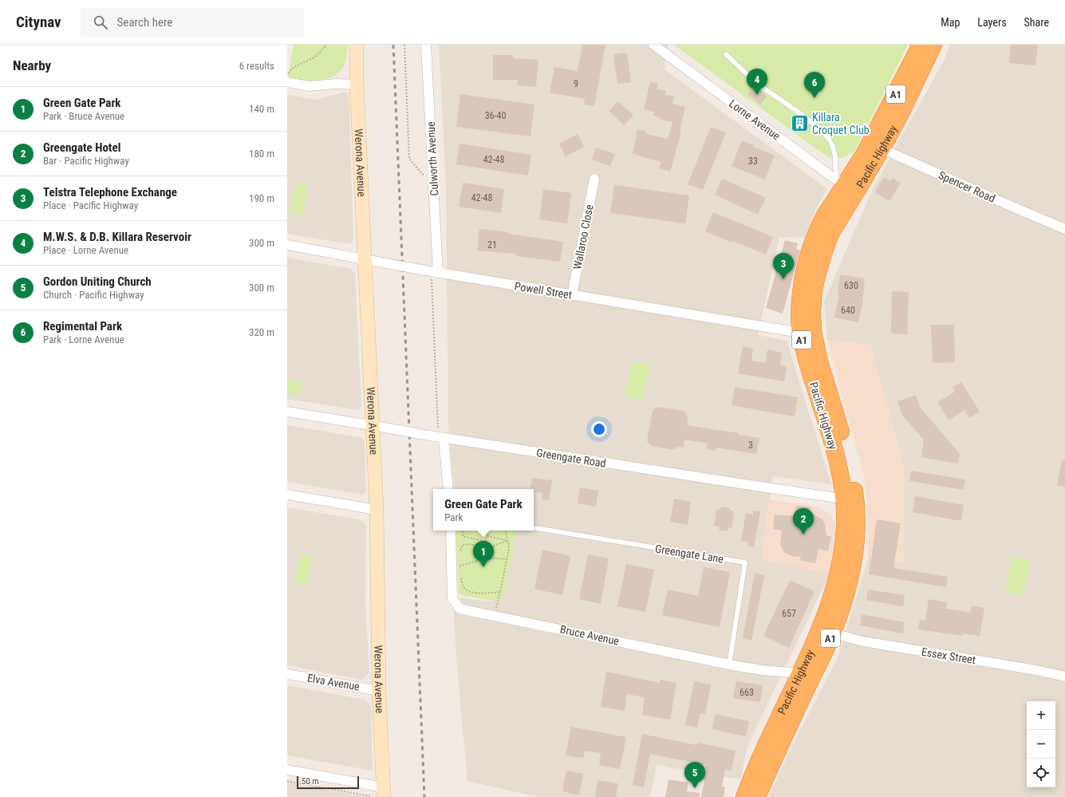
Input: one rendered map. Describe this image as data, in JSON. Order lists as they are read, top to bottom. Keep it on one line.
{"streets":{"highway":["A1","Pacific Highway"],"street":["Lorne Avenue","Culworth Avenue","Werona Avenue","Spencer Road","Wallaroo Close","Powell Street","Greengate Road","Bruce Avenue","Essex Street","Elva Avenue"],"lane":["Greengate Lane"]},"crossings":[["Lorne Avenue","Pacific Highway"],["Pacific Highway","Spencer Road"],["Pacific Highway","Powell Street"],["Pacific Highway","Greengate Road"],["Pacific Highway","Bruce Avenue"],["Pacific Highway","Essex Street"],["Culworth Avenue","Powell Street"],["Werona Avenue","Powell Street"],["Werona Avenue","Greengate Road"],["Werona Avenue","Elva Avenue"],["Wallaroo Close","Powell Street"],["Greengate Lane","Bruce Avenue"]],"places":{"building":["Killara Croquet Club"]},"house_numbers":["9","36-40","42-48","33","42-48","21","630","640","3","657","663"],"scale_bar":"50 m","page":{"header":"Citynav","search":"Search here","nav":["Map","Layers","Share"],"heading":["Nearby","6 results"],"pins":["4","6","3","2","1","5"],"list":[{"mark":"1","name":"Green Gate Park","note":"Park · Bruce Avenue","value":"140 m"},{"mark":"2","name":"Greengate Hotel","note":"Bar · Pacific Highway","value":"180 m"},{"mark":"3","name":"Telstra Telephone Exchange","note":"Place · Pacific Highway","value":"190 m"},{"mark":"4","name":"M.W.S. & D.B. Killara Reservoir","note":"Place · Lorne Avenue","value":"300 m"},{"mark":"5","name":"Gordon Uniting Church","note":"Church · Pacific Highway","value":"300 m"},{"mark":"6","name":"Regimental Park","note":"Park · Lorne Avenue","value":"320 m"}],"popup":["Green Gate Park","Park"],"map_buttons":["+","−"],"scale":"50 m"}}
